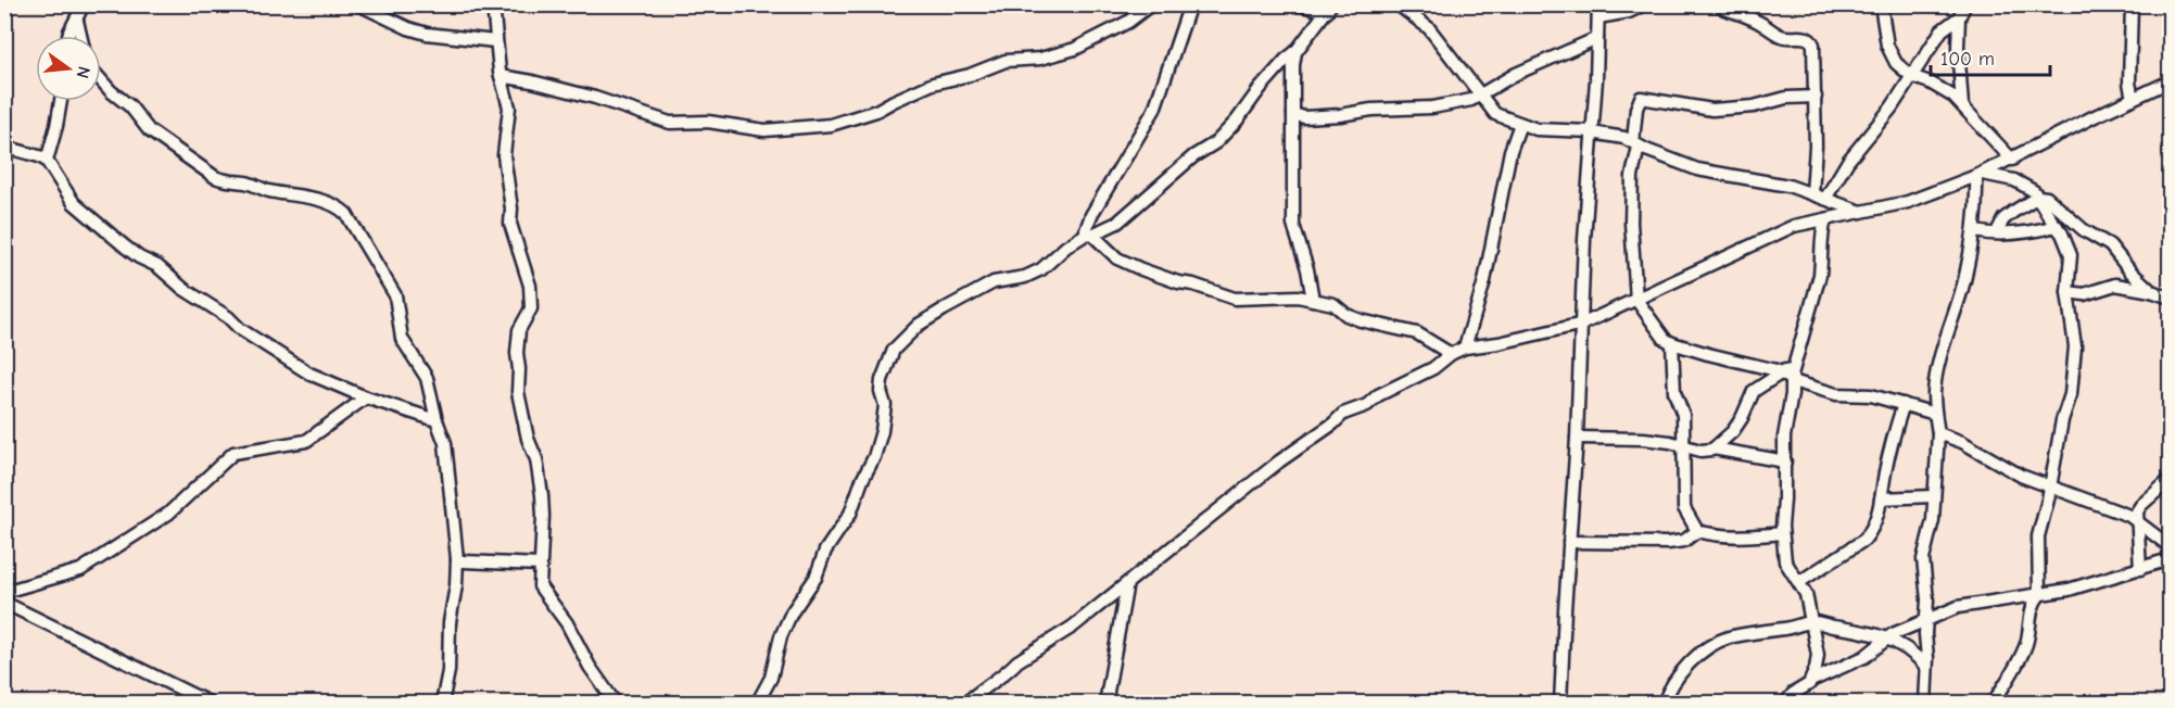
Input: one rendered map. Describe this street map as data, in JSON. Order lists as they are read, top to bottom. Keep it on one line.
{"scale_bar":"100 m","north":"right"}
